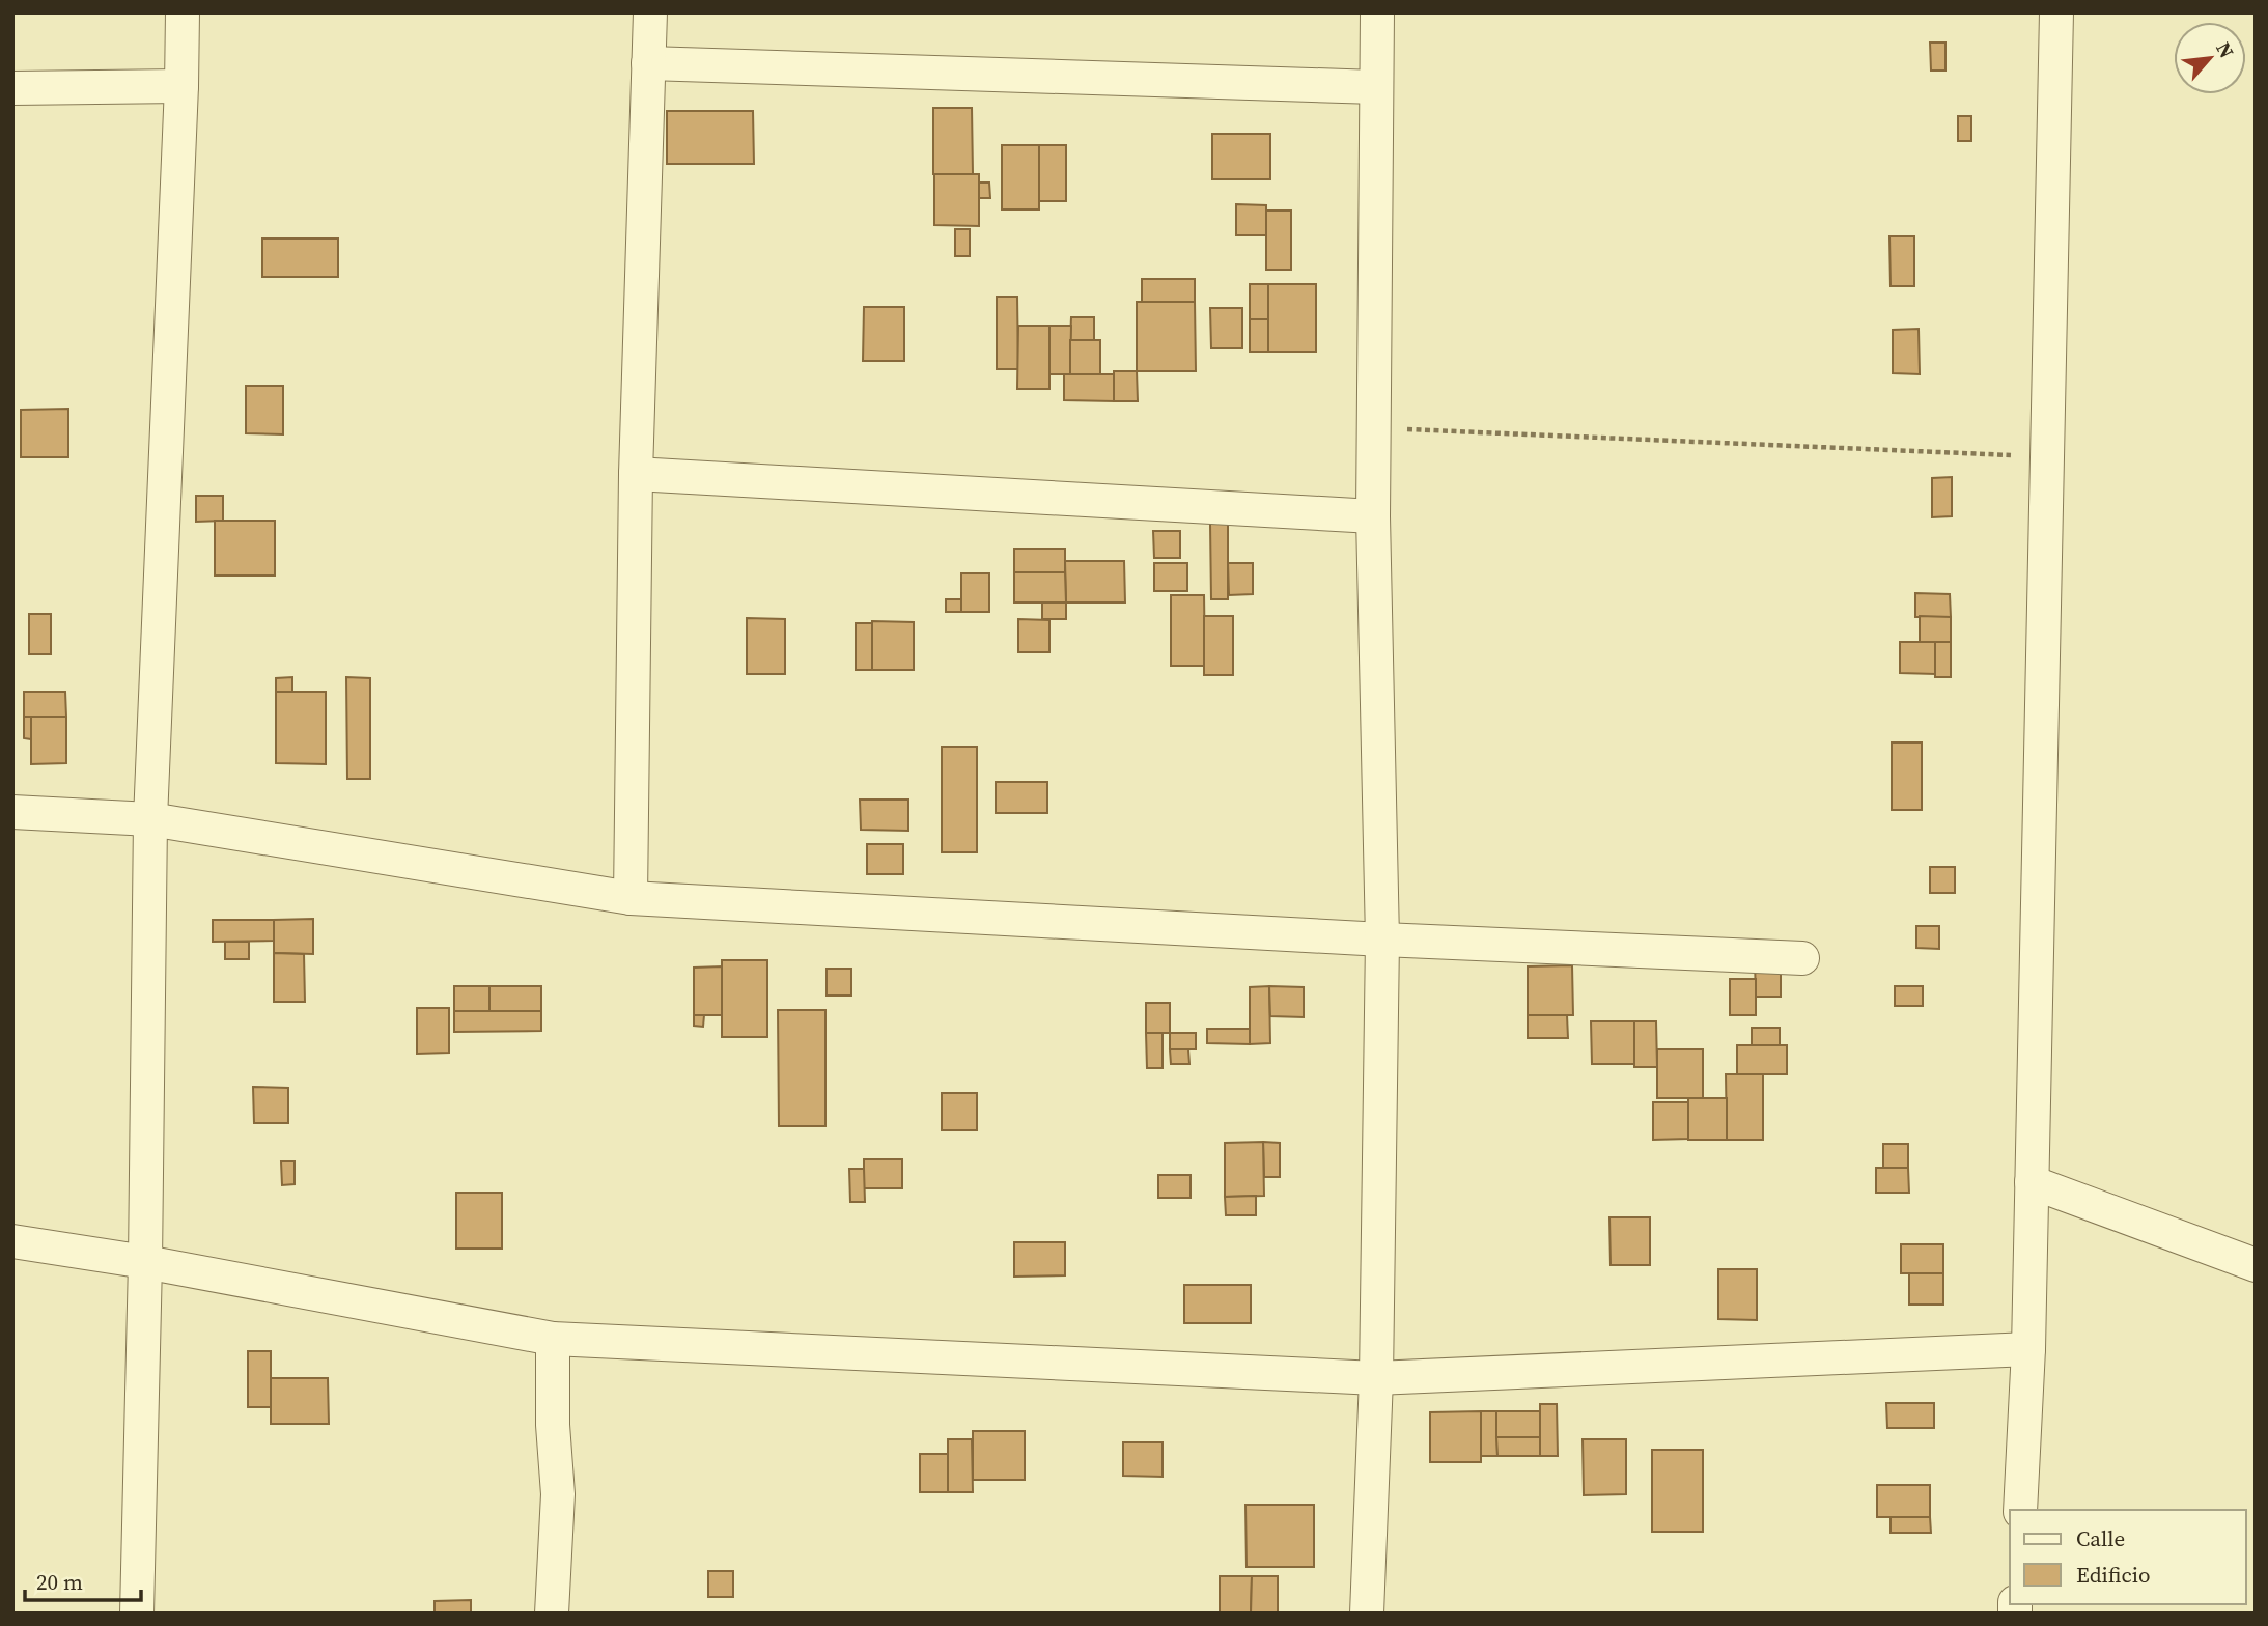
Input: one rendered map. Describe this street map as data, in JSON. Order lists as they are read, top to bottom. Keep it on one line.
{"legend":["Calle","Edificio"],"scale_bar":"20 m","north":"top right"}
